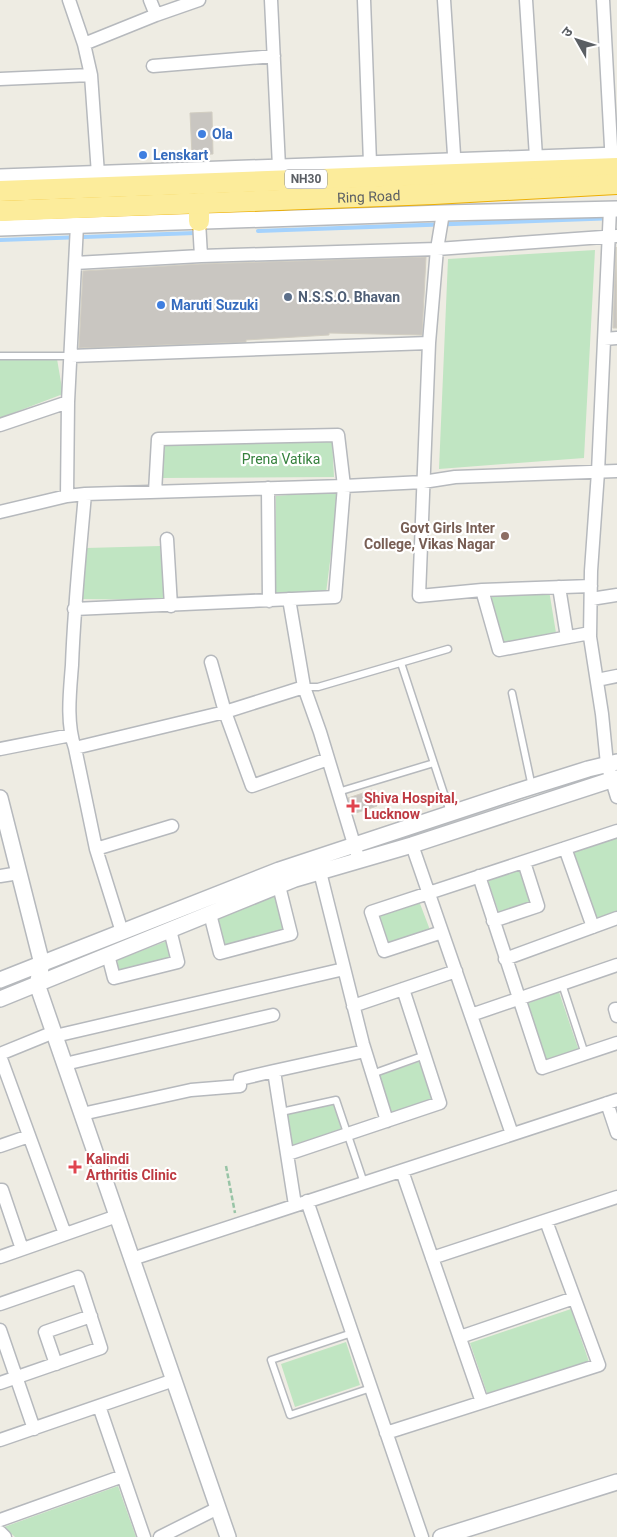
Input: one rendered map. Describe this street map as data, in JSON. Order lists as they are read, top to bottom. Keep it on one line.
{"streets":{"highway":["NH30","Ring Road"]},"parks":["Prena Vatika"],"places":{"other":["Ola","Lenskart","N.S.S.O. Bhavan","Maruti Suzuki","Govt Girls Inter College, Vikas Nagar"],"health":["Shiva Hospital, Lucknow","Kalindi Arthritis Clinic"]},"north":"top left"}
